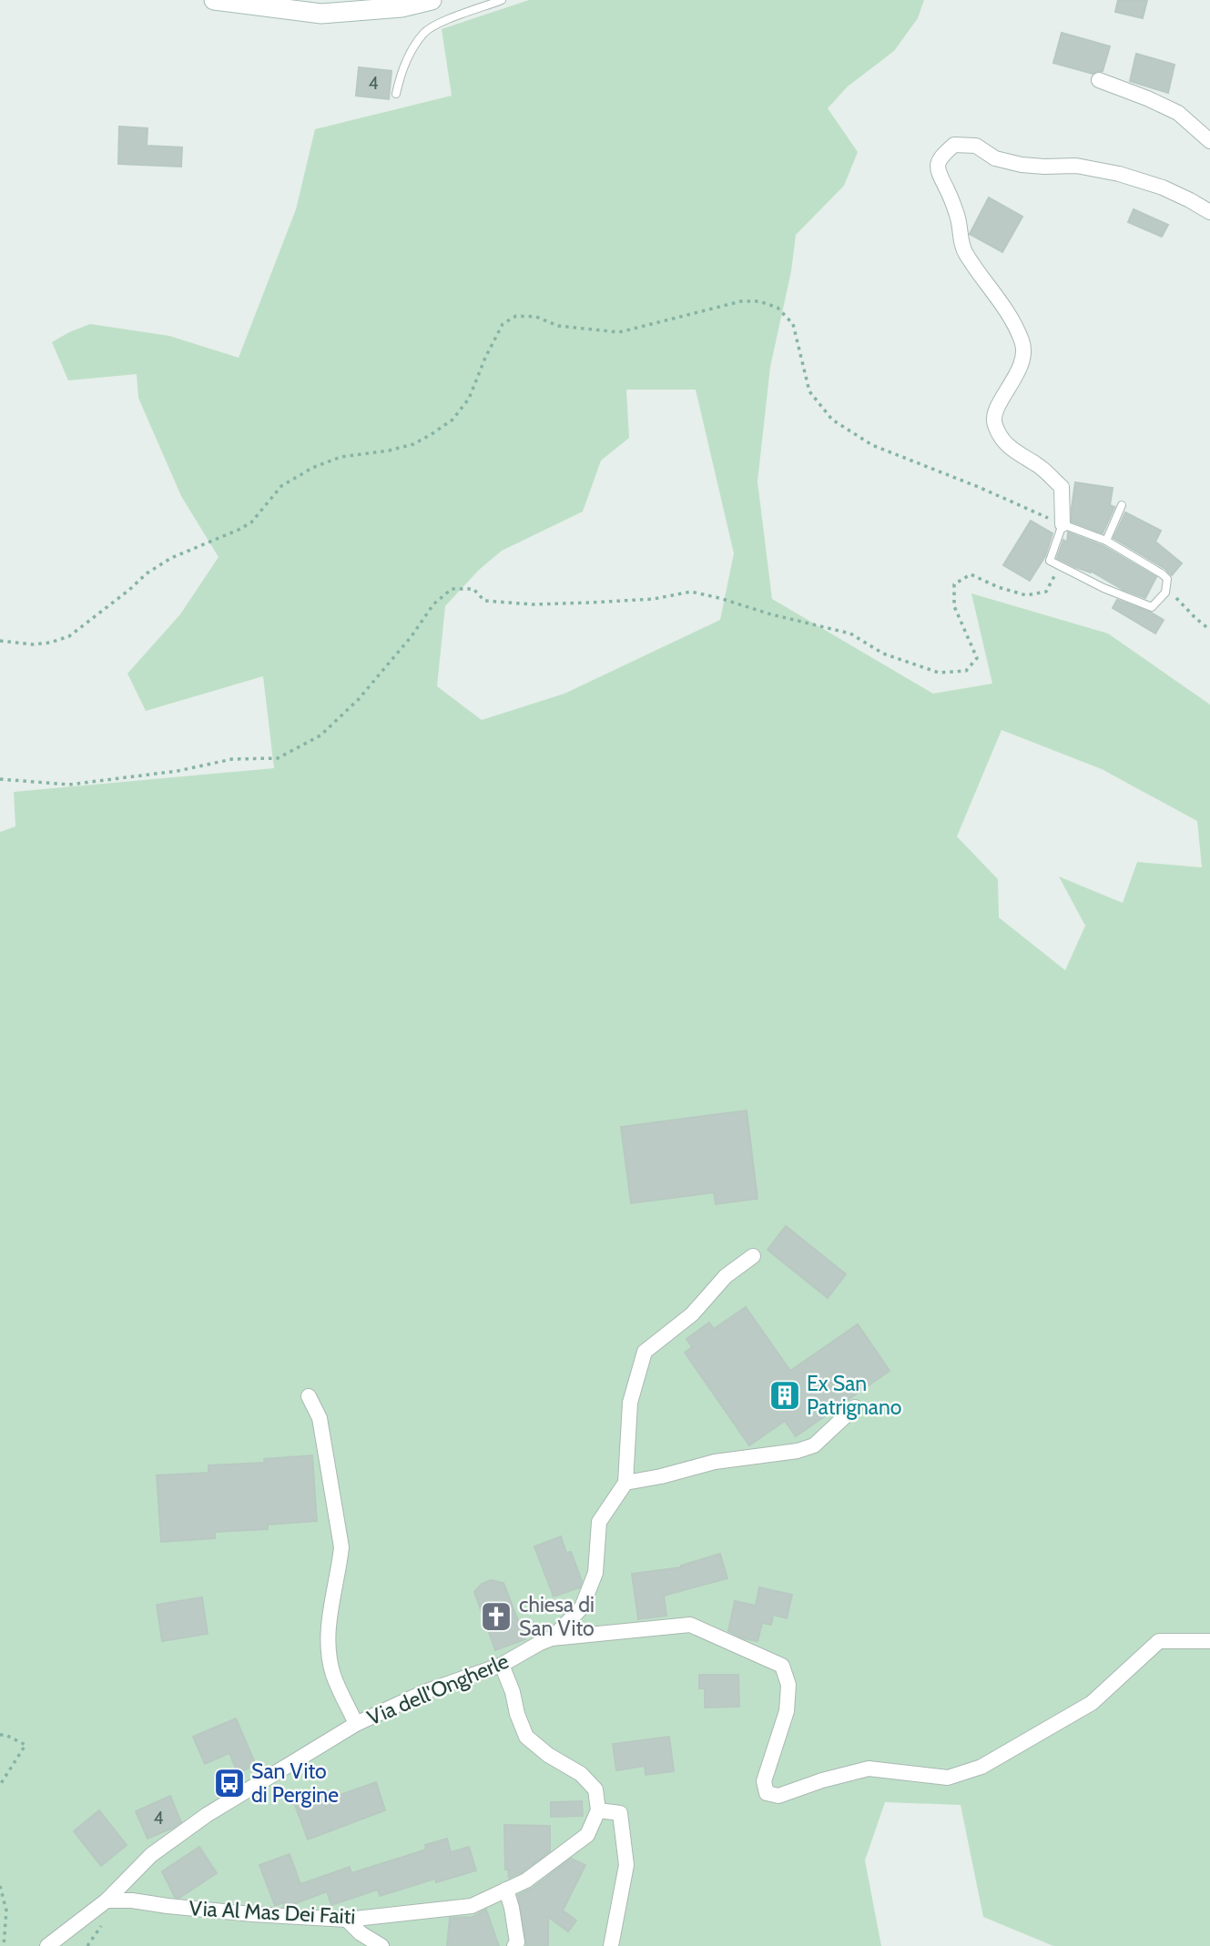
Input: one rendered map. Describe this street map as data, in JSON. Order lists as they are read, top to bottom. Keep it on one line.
{"streets":{"street":["Via dell'Ongherle","Via Al Mas Dei Faiti"]},"crossings":[["Via dell'Ongherle","Via Al Mas Dei Faiti"]],"places":{"building":["Ex San Patrignano"],"church":["chiesa di San Vito"],"bus stop":["San Vito di Pergine"]},"house_numbers":["4","4"]}
